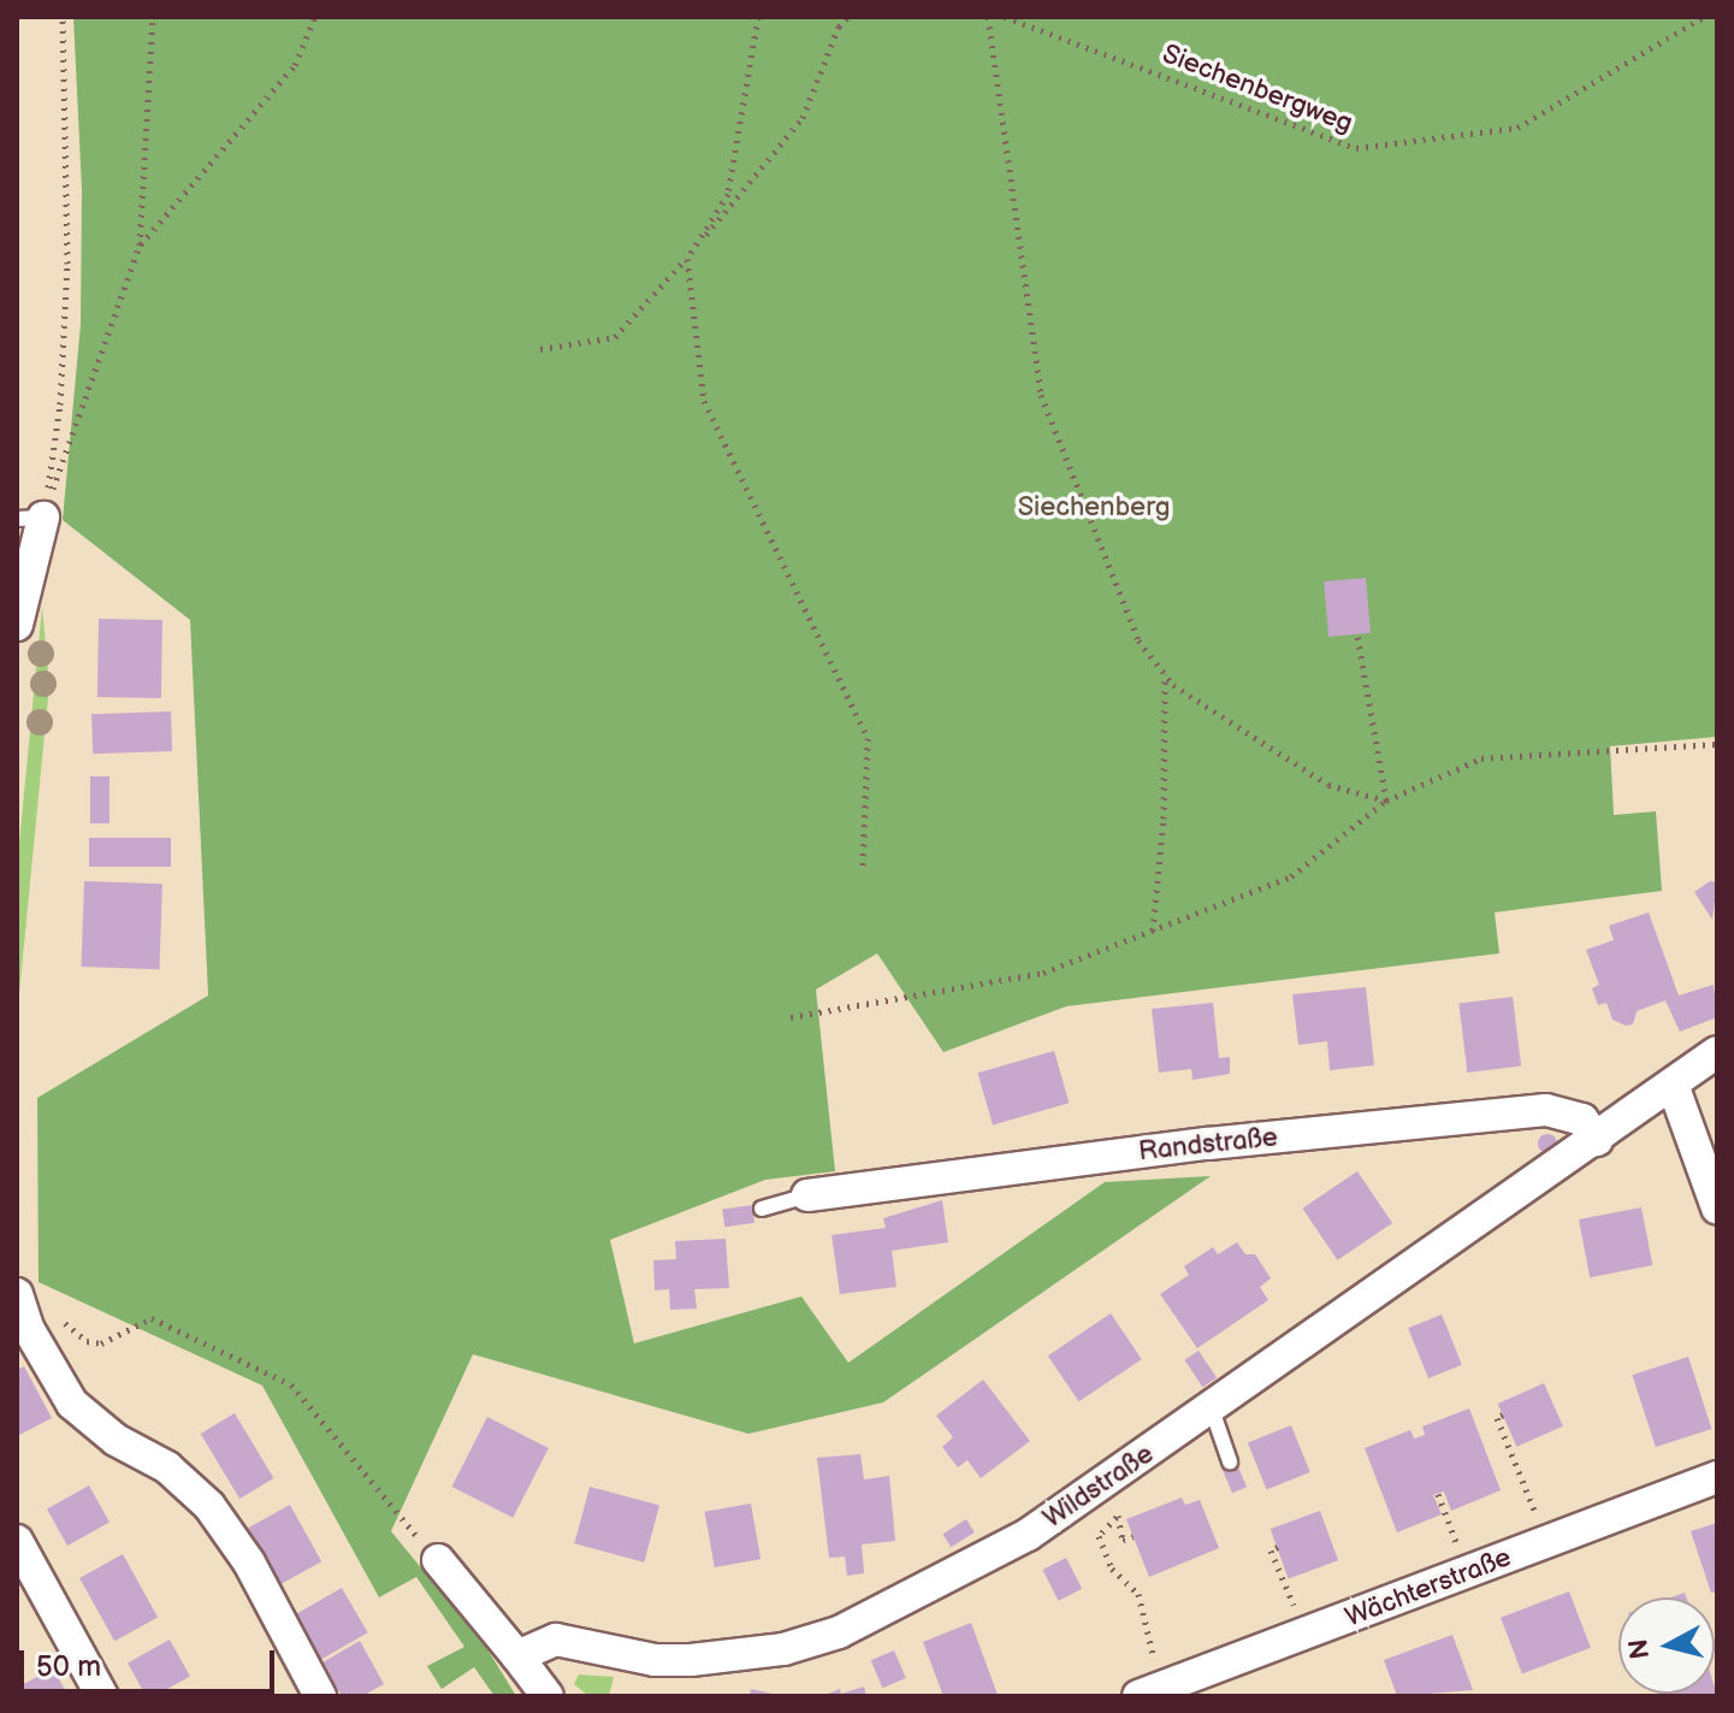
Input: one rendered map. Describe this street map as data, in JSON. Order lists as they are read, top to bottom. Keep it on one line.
{"streets":{"street":["Randstraße","Wildstraße","Wächterstraße"],"path":["Siechenbergweg"]},"crossings":[["Randstraße","Wildstraße"]],"parks":["Siechenberg"],"scale_bar":"50 m","north":"left"}
